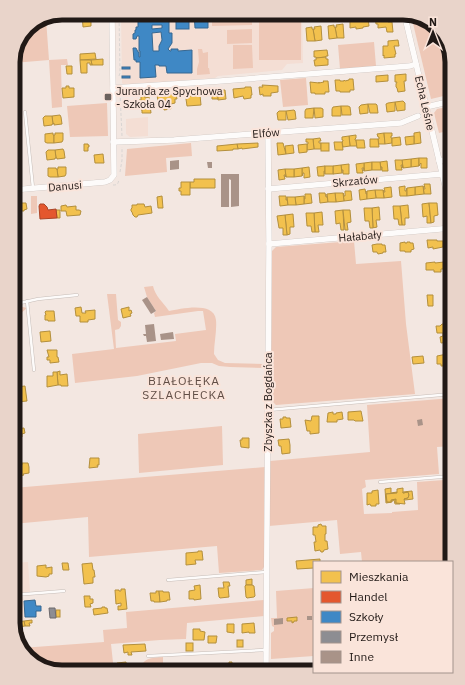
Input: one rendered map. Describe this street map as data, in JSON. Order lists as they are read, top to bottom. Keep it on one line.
{"streets":{"street":["Echa Leśne","Elfów","Skrzatów","Danusi","Hałabały","Zbyszka z Bogdańca"]},"crossings":[["Echa Leśne","Skrzatów"],["Elfów","Zbyszka z Bogdańca"],["Skrzatów","Zbyszka z Bogdańca"],["Hałabały","Zbyszka z Bogdańca"]],"districts":["BIAŁOŁĘKA SZLACHECKA"],"places":{"transit":["Juranda ze Spychowa - Szkoła 04"]},"legend":["Mieszkania","Handel","Szkoły","Przemysł","Inne"],"north":"top"}
